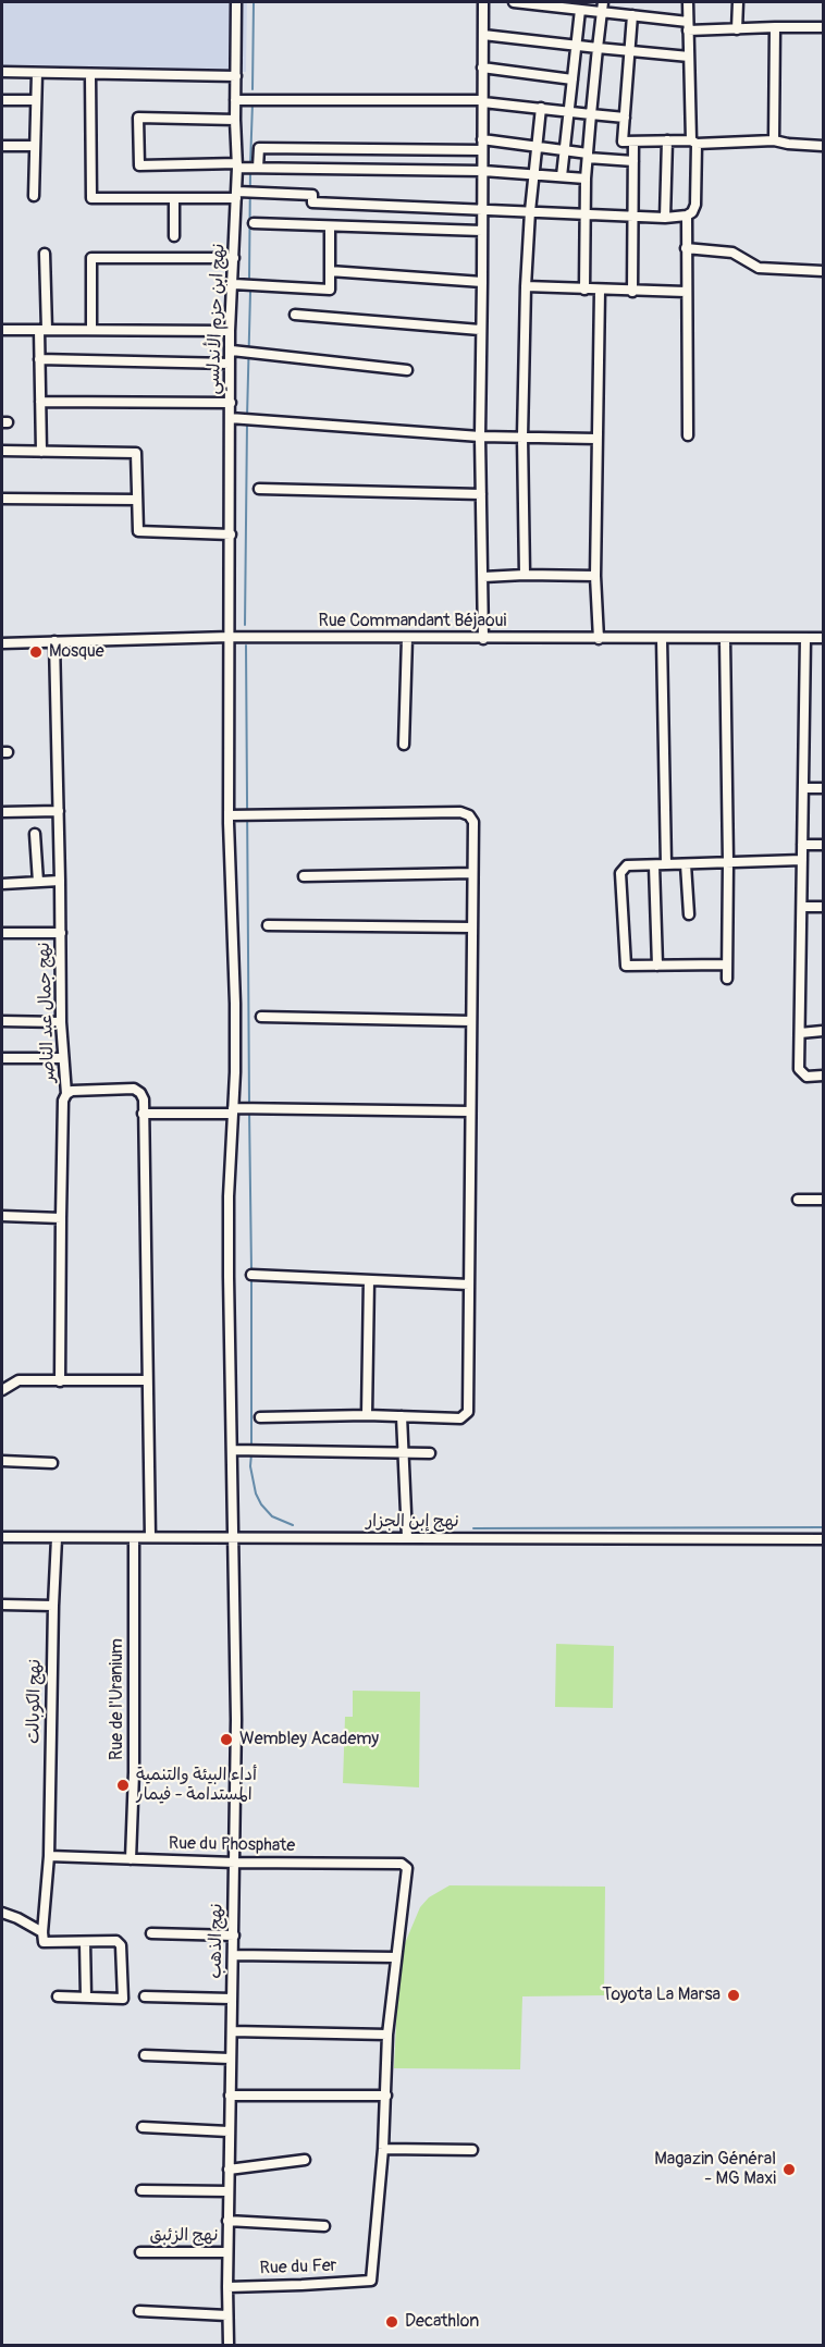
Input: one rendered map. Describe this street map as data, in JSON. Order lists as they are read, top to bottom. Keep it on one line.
{"streets":{"street":["نهج ابن حزم الأندلسي","Rue Commandant Béjaoui","نهج جمال عبد الناصر","نهج إبن الجزار","Rue de l'Uranium","نهج الكوبالت","Rue du Phosphate","نهج الذهب","نهج الزئبق","Rue du Fer"]},"crossings":[["نهج ابن حزم الأندلسي","Rue Commandant Béjaoui"],["نهج ابن حزم الأندلسي","نهج الذهب"],["Rue Commandant Béjaoui","نهج جمال عبد الناصر"],["نهج إبن الجزار","Rue de l'Uranium"],["نهج إبن الجزار","نهج الكوبالت"],["نهج إبن الجزار","نهج الذهب"],["Rue de l'Uranium","Rue du Phosphate"],["نهج الكوبالت","Rue du Phosphate"],["Rue du Phosphate","نهج الذهب"],["نهج الذهب","نهج الزئبق"],["نهج الذهب","Rue du Fer"]],"places":["Mosque","Wembley Academy","أداء البيئة والتنمية المستدامة - فيمار","Toyota La Marsa","Magazin Général - MG Maxi","Decathlon"]}
